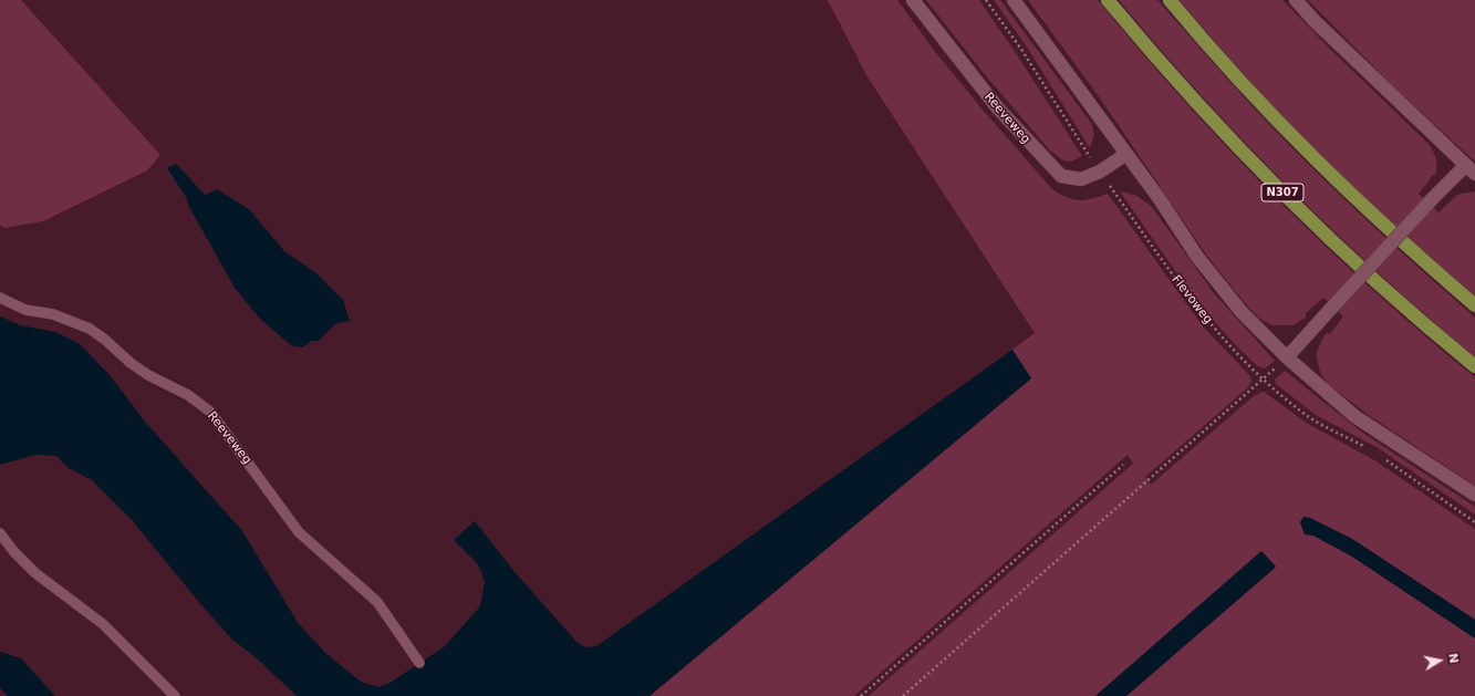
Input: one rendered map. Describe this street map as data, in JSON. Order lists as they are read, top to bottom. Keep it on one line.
{"streets":{"highway":["N307"],"street":["Reeveweg"],"path":["Flevoweg"]},"crossings":[["Reeveweg","Flevoweg"]],"north":"right"}
